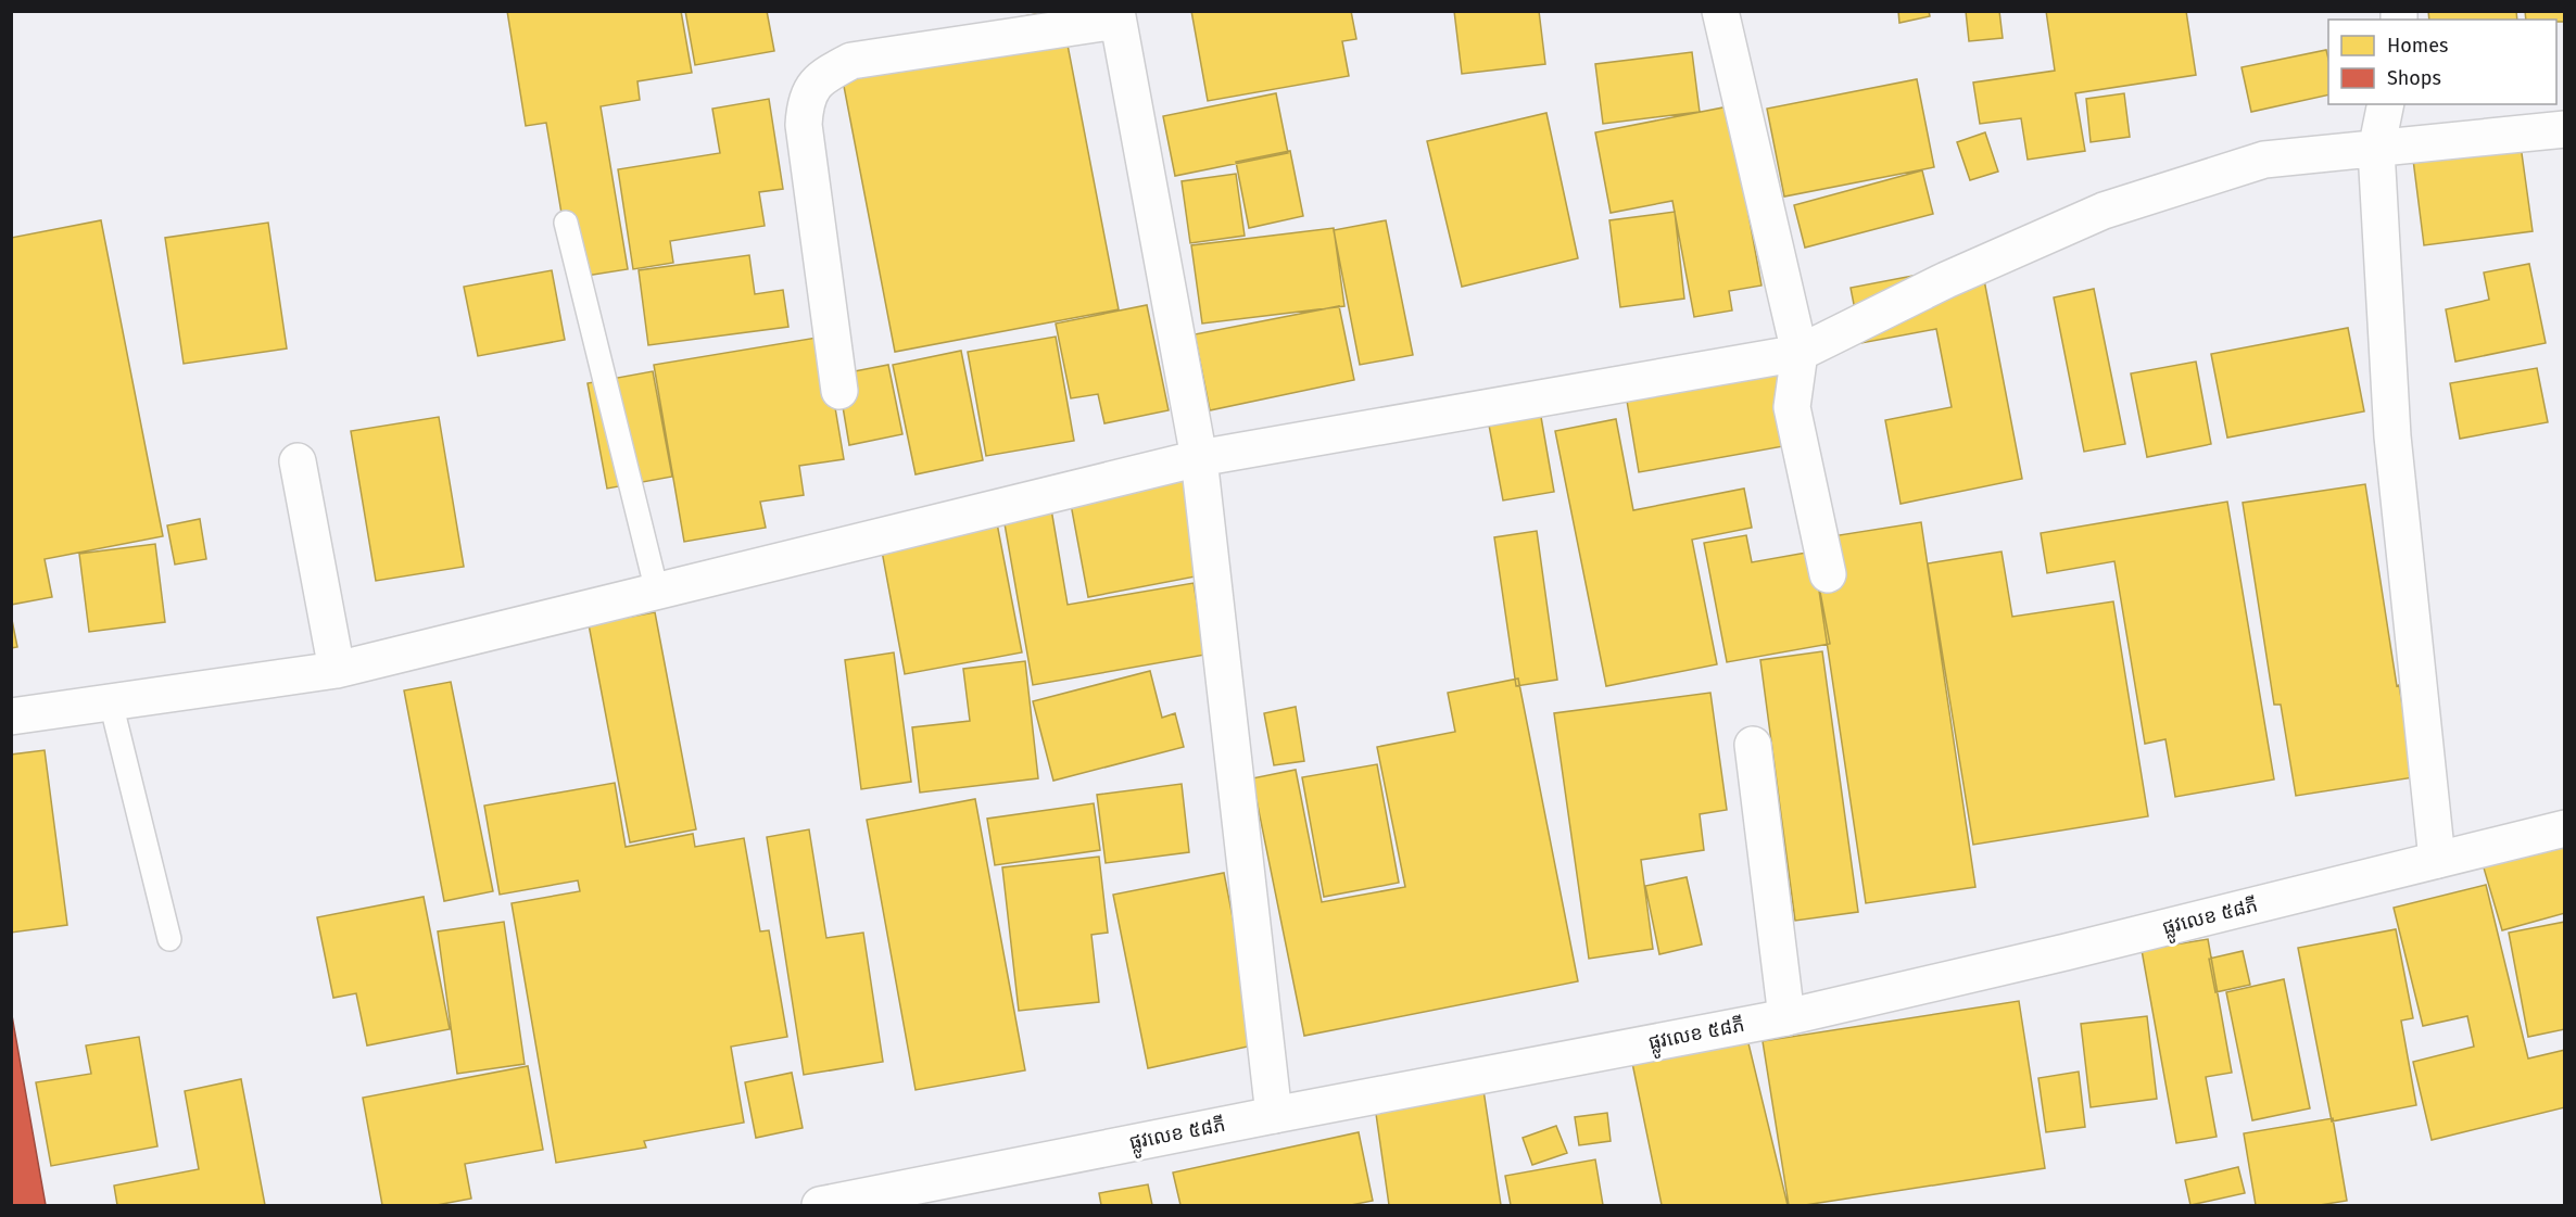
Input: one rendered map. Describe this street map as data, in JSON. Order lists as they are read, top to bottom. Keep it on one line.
{"streets":{"street":["ផ្លូវលេខ ៥៨ភី"]},"legend":["Homes","Shops"]}
